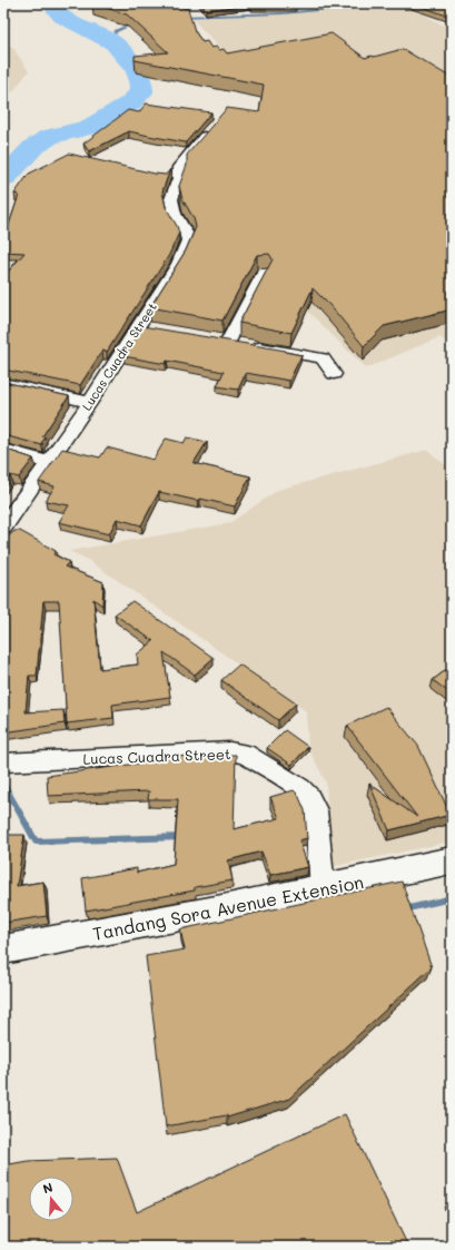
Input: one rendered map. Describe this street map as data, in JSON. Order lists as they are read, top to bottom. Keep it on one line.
{"streets":{"main road":["Tandang Sora Avenue Extension"],"street":["Lucas Cuadra Street"]},"crossings":[["Lucas Cuadra Street","Tandang Sora Avenue Extension"]],"north":"top"}
